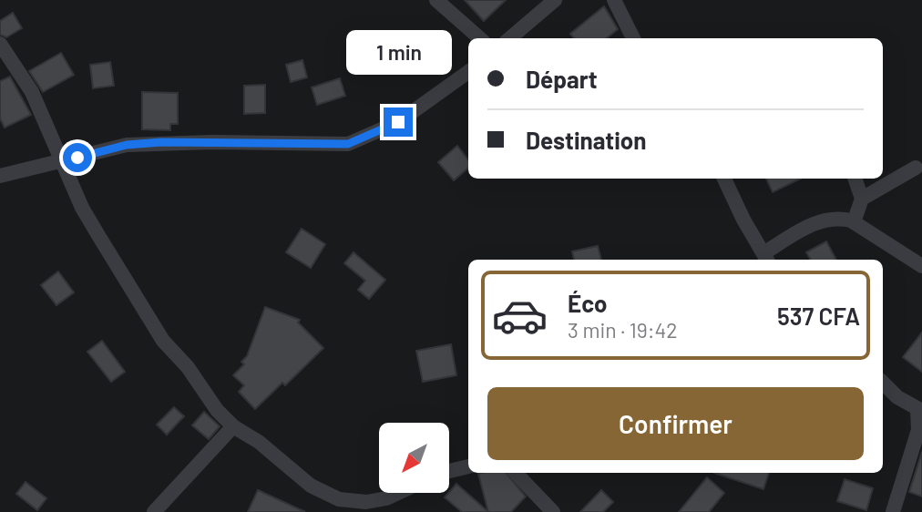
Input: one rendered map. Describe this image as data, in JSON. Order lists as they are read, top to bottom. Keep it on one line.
{"north":"bottom left","page":{"bubble":"1 min","banner":["Départ","Destination"],"list":[{"name":"Éco","note":"3 min · 19:42","value":"537 CFA"}],"buttons":"Confirmer"}}
